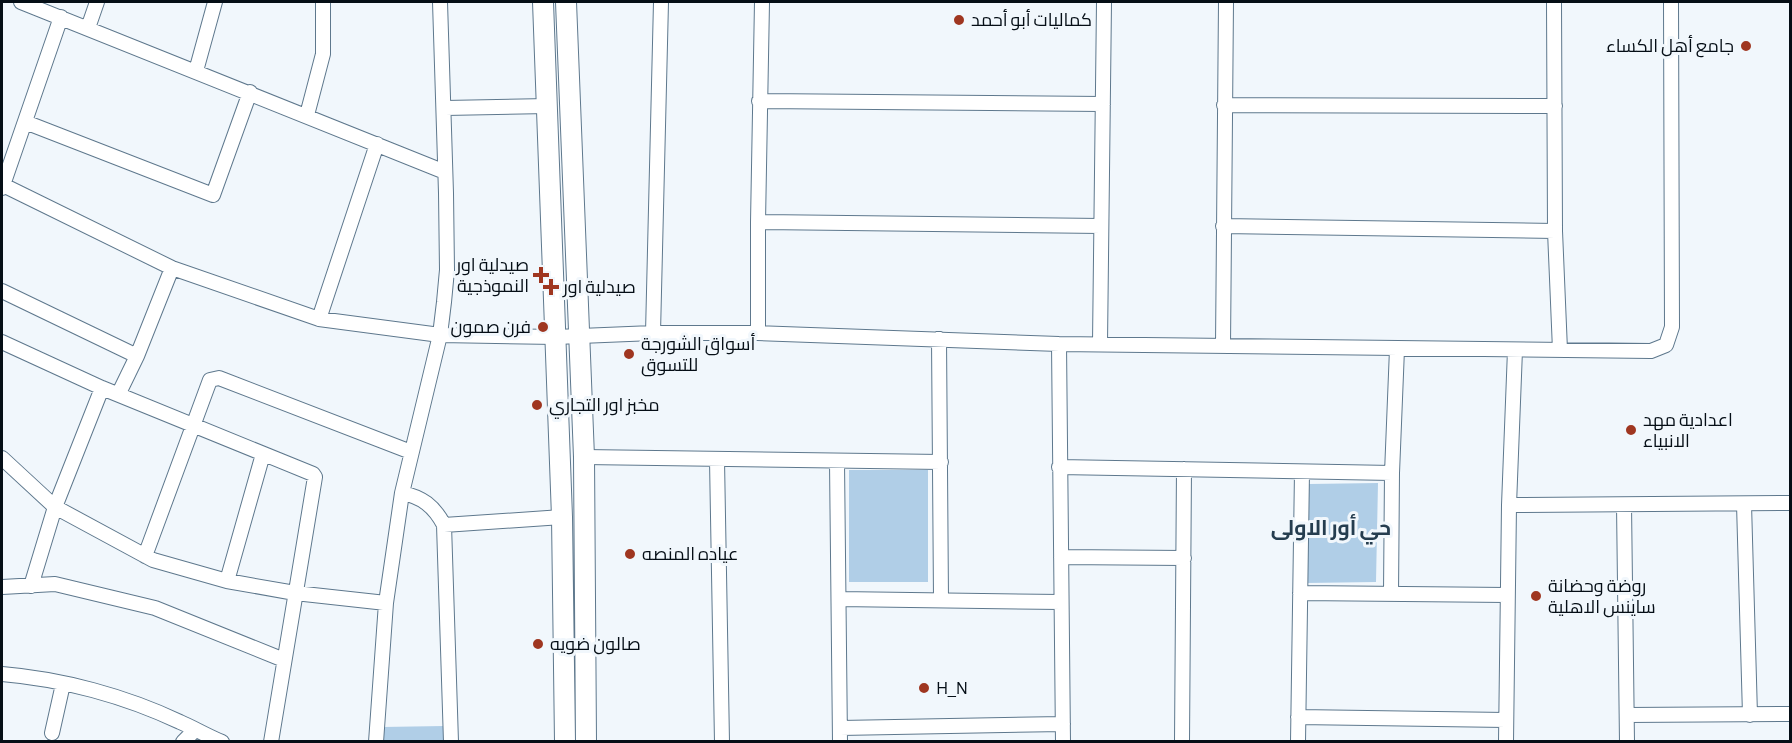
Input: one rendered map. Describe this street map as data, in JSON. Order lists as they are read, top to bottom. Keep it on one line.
{"districts":["حي أور الاولى"],"places":{"other":["كماليات أبو أحمد","جامع أهل الكساء","فرن صمون","أسواق الشورجة للتسوق","مخبز اور التجاري","اعدادية مهد الانبياء","عياده المنصه","روضة وحضانة ساينس الاهلية","صالون ضويه","H_N"],"health":["صيدلية اور النموذجية","صيدلية اور"]}}
